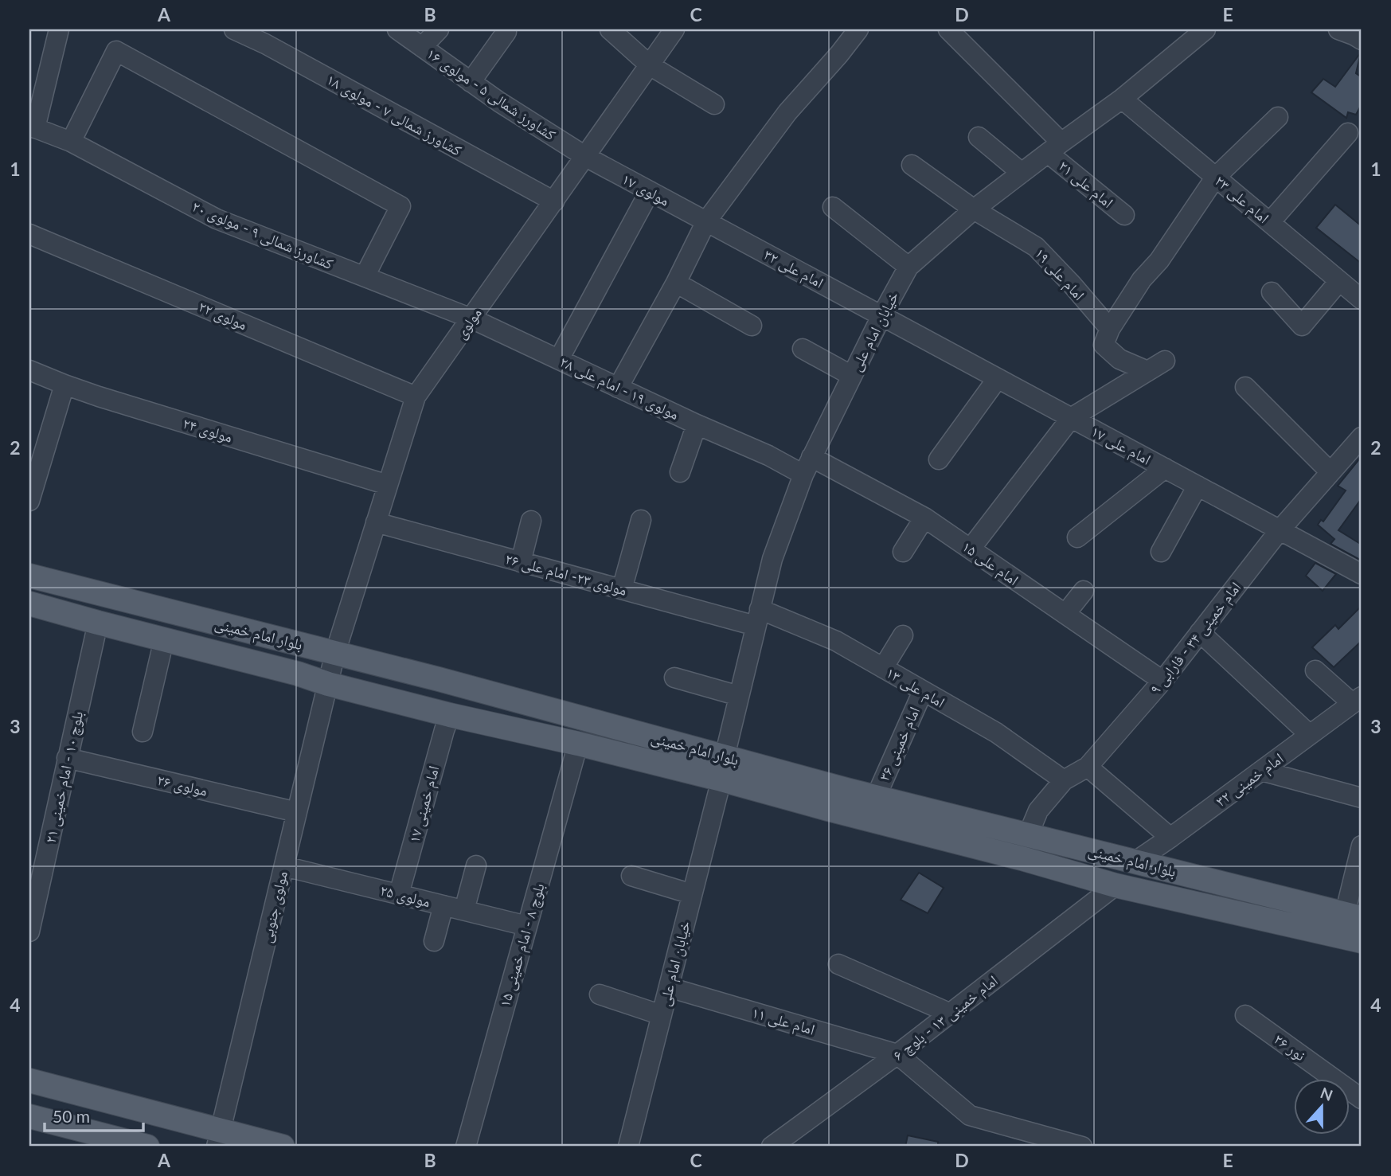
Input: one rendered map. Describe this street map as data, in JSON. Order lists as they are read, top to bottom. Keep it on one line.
{"streets":{"main road":["بلوار امام خمینی"],"street":["کشاورز شمالی ۵ - مولوی ۱۶","کشاورز شمالی ۷ - مولوی ۱۸","امام علی ۲۱","مولوی ۱۷","امام علی ۲۳","کشاورز شمالی ۹ - مولوی ۲۰","امام علی ۳۲","امام علی ۱۹","مولوی ۲۲","مولوی","خیابان امام علی","مولوی ۱۹ - امام علی ۲۸","مولوی ۲۴","امام علی ۱۷","امام علی ۱۵","مولوی ۲۳- امام علی ۲۶","امام خمینی ۳۴ - فارابی ۹","امام علی ۱۳","امام خمینی ۳۶","بلوچ ۱۰ - امام خمینی ۲۱","امام خمینی ۳۲","مولوی ۲۶","امام خمینی ۱۷","مولوی ۲۵","مولوی جنوبی","بلوچ ۸ - امام خمینی ۱۵","امام خمینی ۱۳ - بلوچ ۶","امام علی ۱۱","نور ۲۶"]},"crossings":[["کشاورز شمالی ۵ - مولوی ۱۶","مولوی ۱۷"],["کشاورز شمالی ۵ - مولوی ۱۶","مولوی"],["کشاورز شمالی ۷ - مولوی ۱۸","مولوی"],["امام علی ۲۱","خیابان امام علی"],["مولوی ۱۷","امام علی ۳۲"],["مولوی ۱۷","مولوی"],["امام علی ۲۳","خیابان امام علی"],["کشاورز شمالی ۹ - مولوی ۲۰","مولوی"],["کشاورز شمالی ۹ - مولوی ۲۰","مولوی ۱۹ - امام علی ۲۸"],["امام علی ۳۲","خیابان امام علی"],["امام علی ۳۲","امام علی ۱۷"],["امام علی ۱۹","خیابان امام علی"],["مولوی ۲۲","مولوی"],["مولوی","مولوی ۱۹ - امام علی ۲۸"],["مولوی","مولوی ۲۴"],["مولوی","مولوی ۲۳- امام علی ۲۶"],["مولوی","بلوار امام خمینی"],["مولوی","مولوی جنوبی"],["خیابان امام علی","مولوی ۱۹ - امام علی ۲۸"],["خیابان امام علی","امام علی ۱۷"],["خیابان امام علی","امام علی ۱۵"],["خیابان امام علی","مولوی ۲۳- امام علی ۲۶"],["خیابان امام علی","بلوار امام خمینی"],["خیابان امام علی","امام علی ۱۳"],["خیابان امام علی","امام علی ۱۱"],["مولوی ۱۹ - امام علی ۲۸","امام علی ۱۵"],["امام علی ۱۷","امام خمینی ۳۴ - فارابی ۹"],["امام علی ۱۵","امام خمینی ۳۴ - فارابی ۹"],["مولوی ۲۳- امام علی ۲۶","امام علی ۱۳"],["بلوار امام خمینی","امام خمینی ۳۴ - فارابی ۹"],["بلوار امام خمینی","امام خمینی ۳۶"],["بلوار امام خمینی","بلوچ ۱۰ - امام خمینی ۲۱"],["بلوار امام خمینی","امام خمینی ۳۲"],["بلوار امام خمینی","امام خمینی ۱۷"],["بلوار امام خمینی","مولوی جنوبی"],["بلوار امام خمینی","بلوچ ۸ - امام خمینی ۱۵"],["بلوار امام خمینی","امام خمینی ۱۳ - بلوچ ۶"],["امام خمینی ۳۴ - فارابی ۹","امام علی ۱۳"],["امام علی ۱۳","امام خمینی ۳۶"],["بلوچ ۱۰ - امام خمینی ۲۱","مولوی ۲۶"],["مولوی ۲۶","مولوی جنوبی"],["امام خمینی ۱۷","مولوی ۲۵"],["مولوی ۲۵","مولوی جنوبی"],["مولوی ۲۵","بلوچ ۸ - امام خمینی ۱۵"],["امام خمینی ۱۳ - بلوچ ۶","امام علی ۱۱"]],"scale_bar":"50 m","north":"top","grid":{"columns":["A","B","C","D","E"],"rows":["1","2","3","4"]}}
